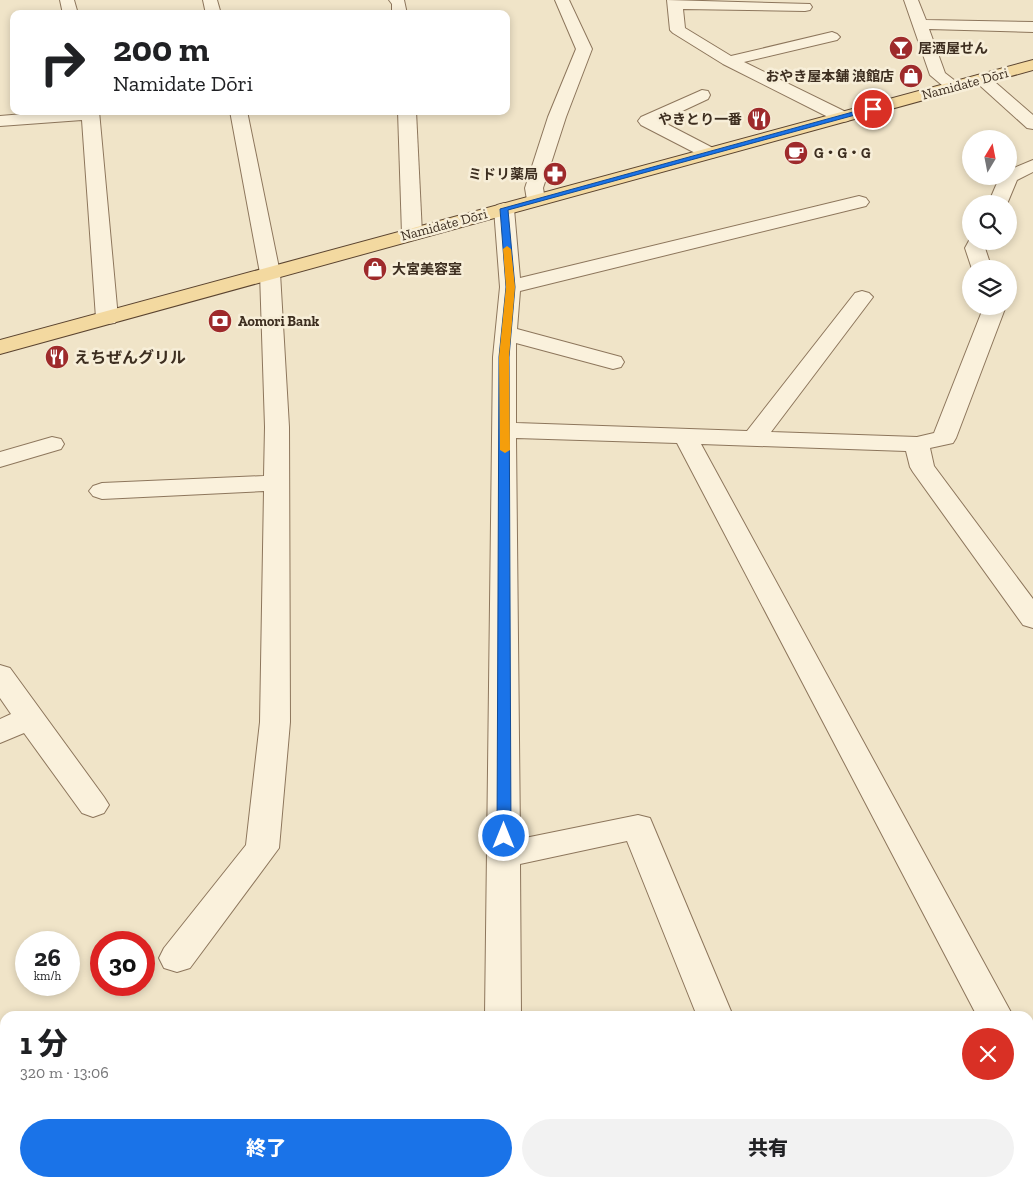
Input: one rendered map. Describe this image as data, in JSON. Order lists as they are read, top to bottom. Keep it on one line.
{"streets":{"main road":["Namidate Dōri"]},"places":{"bar":["居酒屋せん"],"shop":["おやき屋本舗 浪館店","大宮美容室"],"restaurant":["やきとり一番","えちぜんグリル"],"cafe":["G・G・G"],"pharmacy":["ミドリ薬局"],"bank":["Aomori Bank"]},"north":"top","page":{"turn":["200 m","Namidate Dōri"],"speed":"26 km/h","limit":"30","heading":["1 分","320 m · 13:06"],"buttons":["終了","共有"]}}
